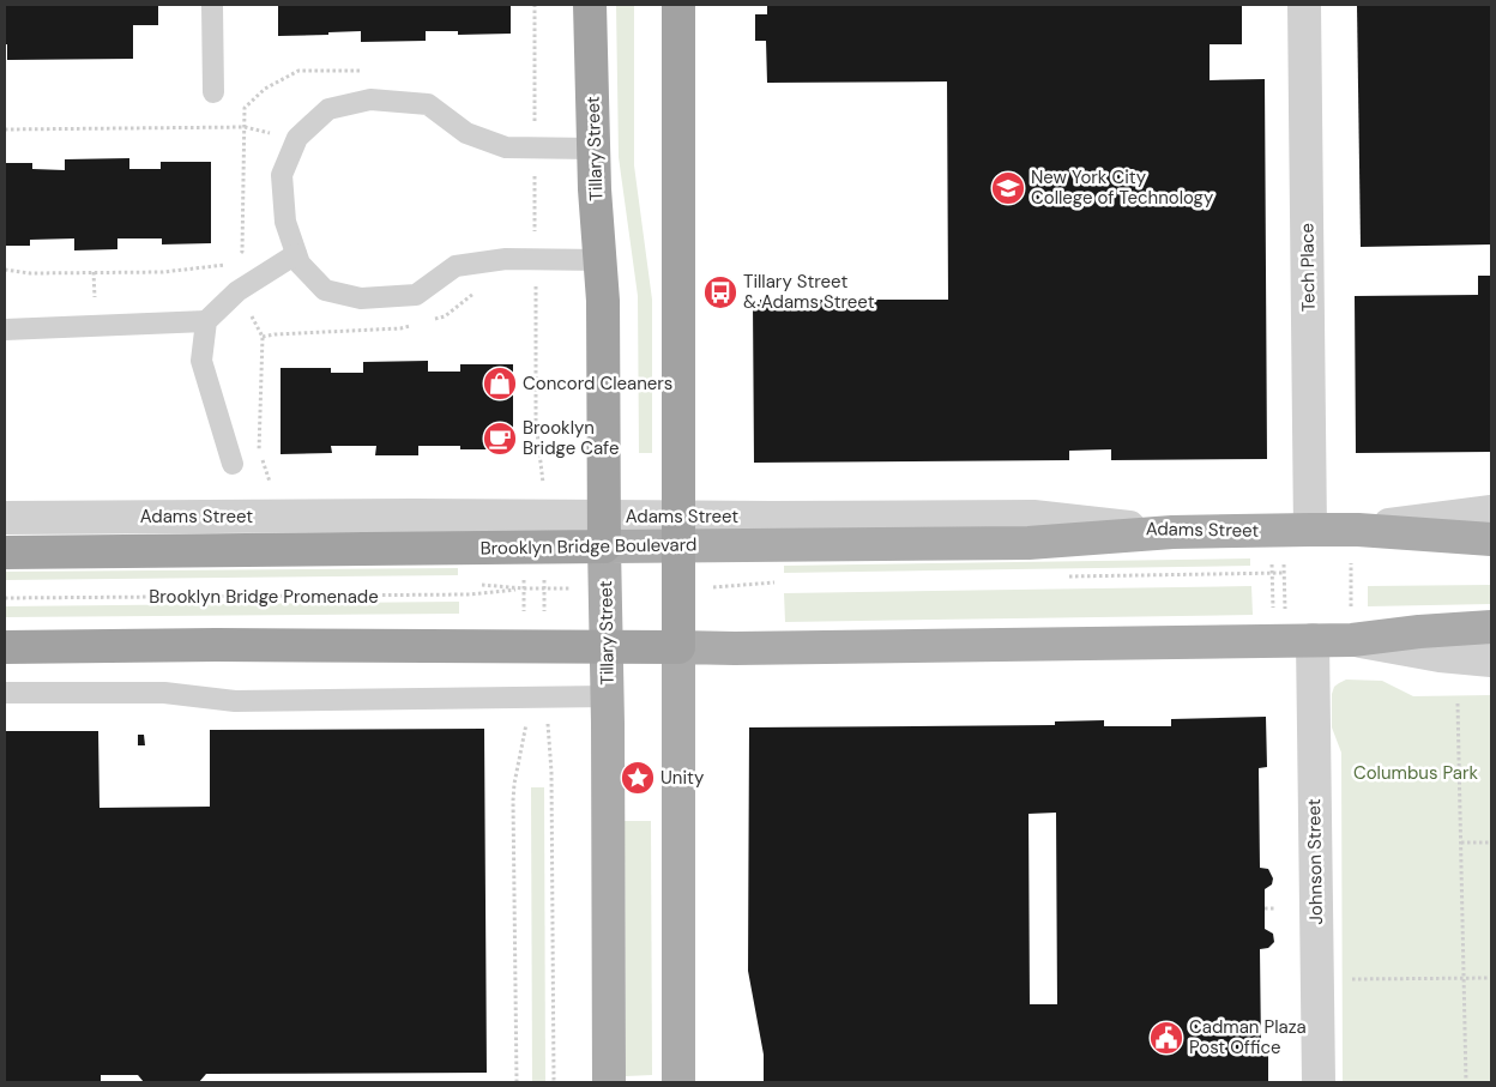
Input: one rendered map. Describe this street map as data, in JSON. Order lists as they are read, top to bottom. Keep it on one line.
{"streets":{"highway":["Tillary Street","Brooklyn Bridge Boulevard"],"main road":["Adams Street"],"street":["Tech Place","Johnson Street"],"path":["Brooklyn Bridge Promenade"]},"crossings":[["Tillary Street","Adams Street"],["Tillary Street","Brooklyn Bridge Boulevard"],["Tech Place","Adams Street"],["Adams Street","Brooklyn Bridge Boulevard"]],"parks":["Columbus Park"],"places":{"school or university":["New York City College of Technology"],"bus stop":["Tillary Street & Adams Street"],"shop":["Concord Cleaners"],"cafe":["Brooklyn Bridge Cafe"],"place":["Unity"],"public building":["Cadman Plaza Post Office"]}}
